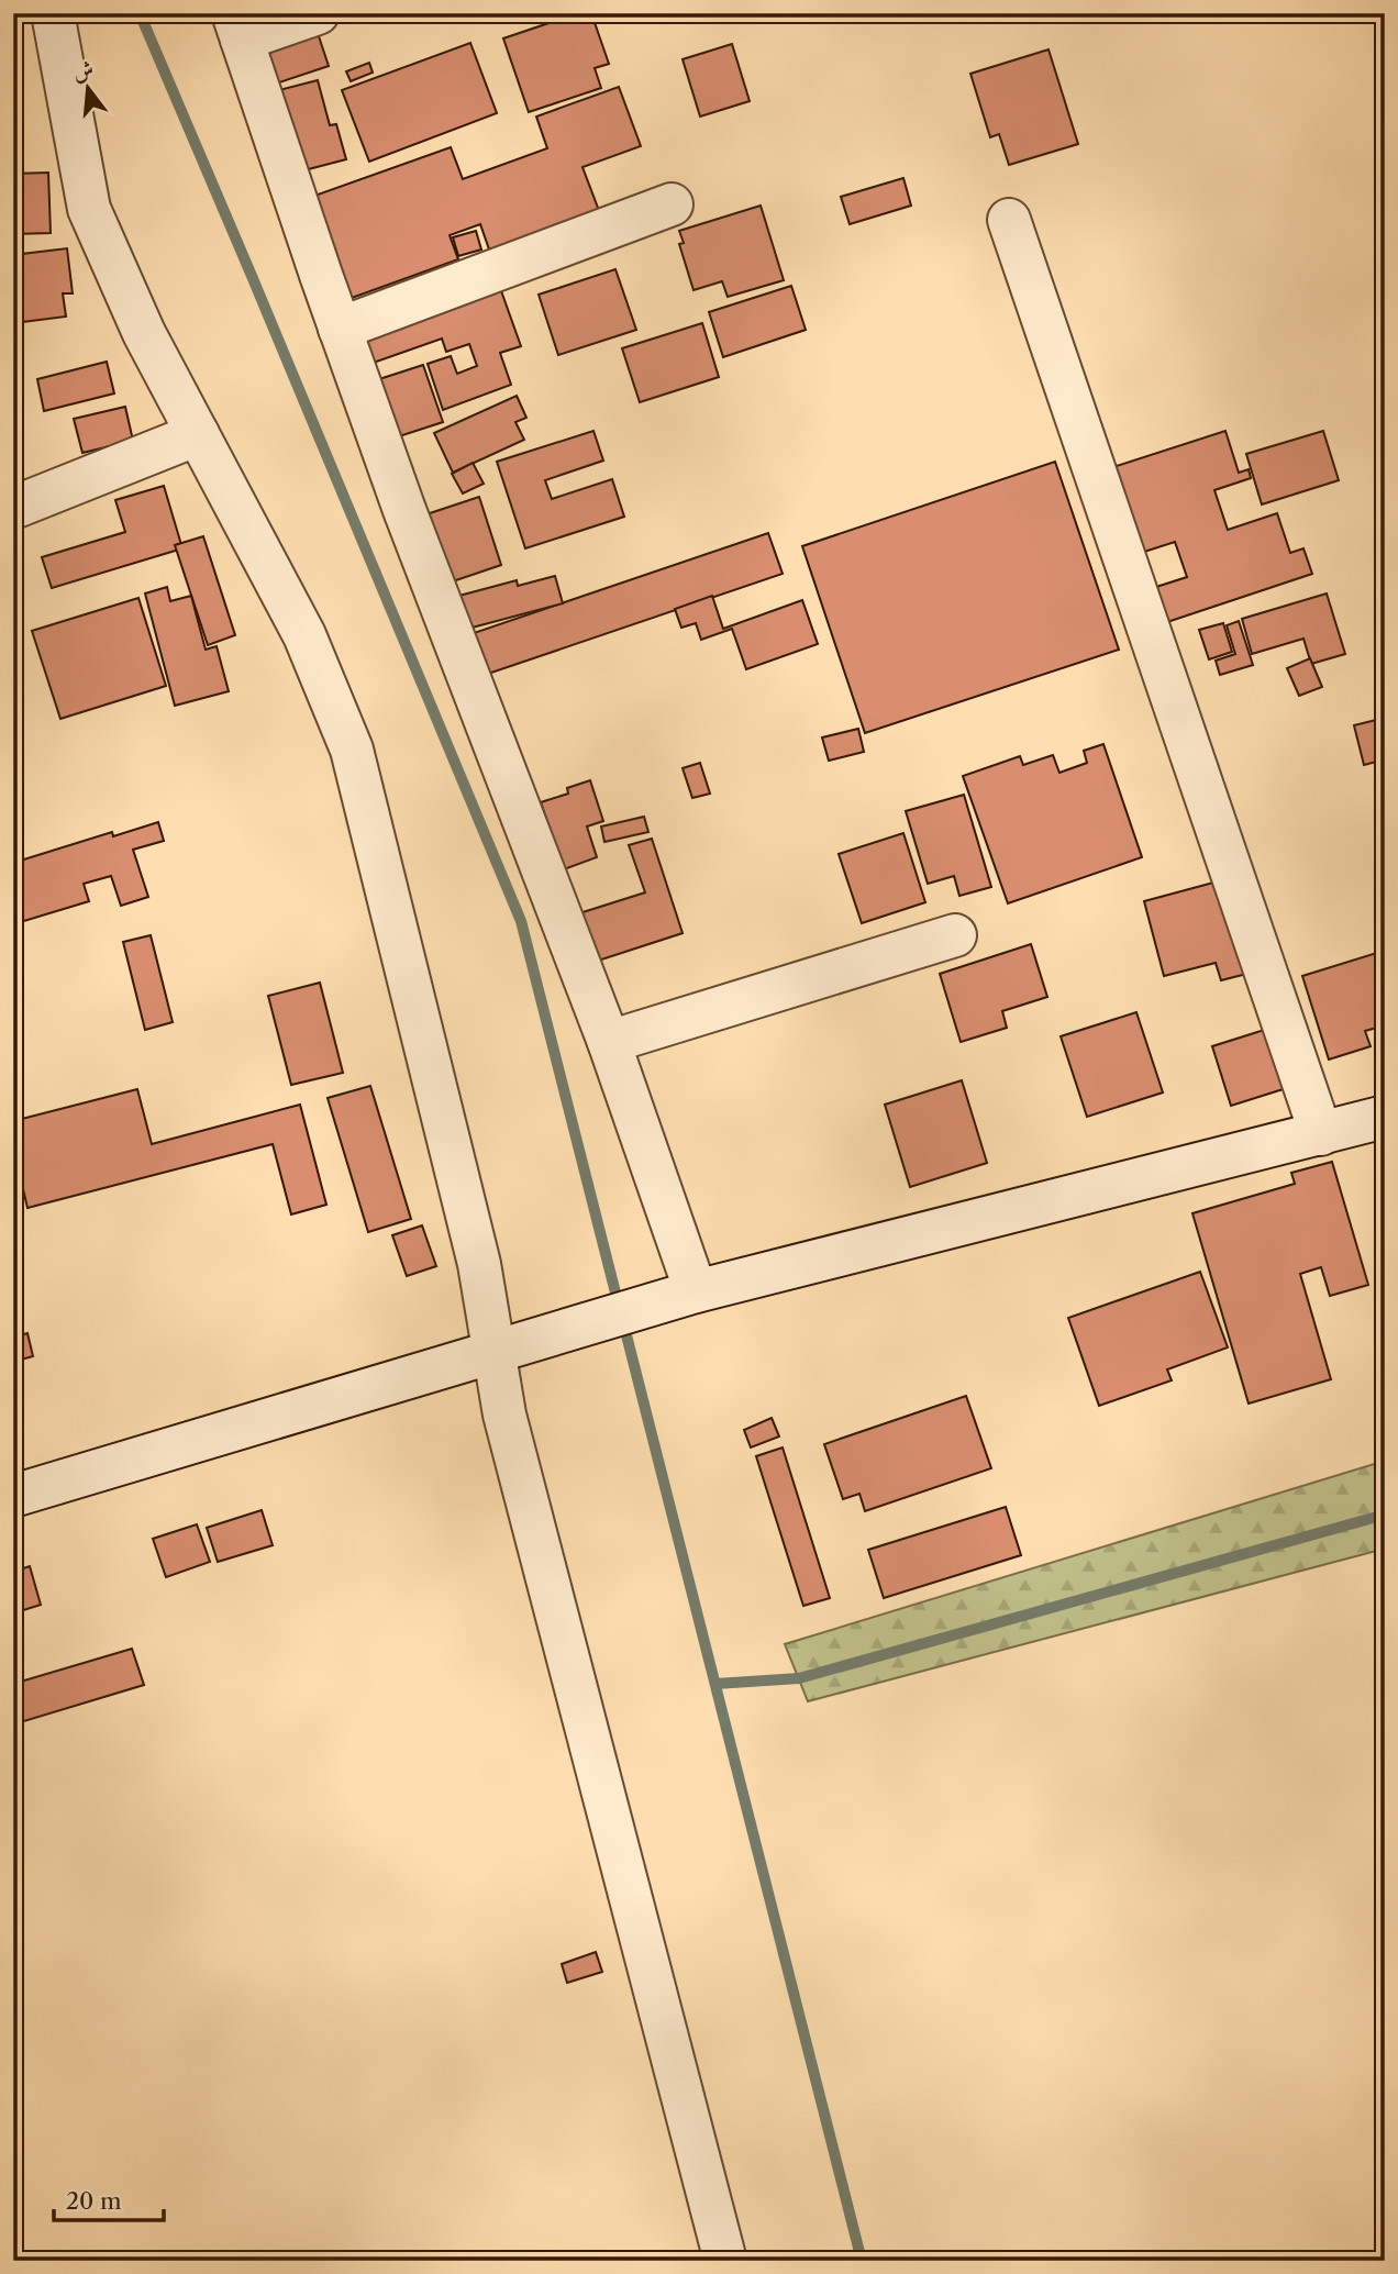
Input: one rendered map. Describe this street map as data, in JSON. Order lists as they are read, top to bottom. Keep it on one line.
{"scale_bar":"20 m","north":"top"}
